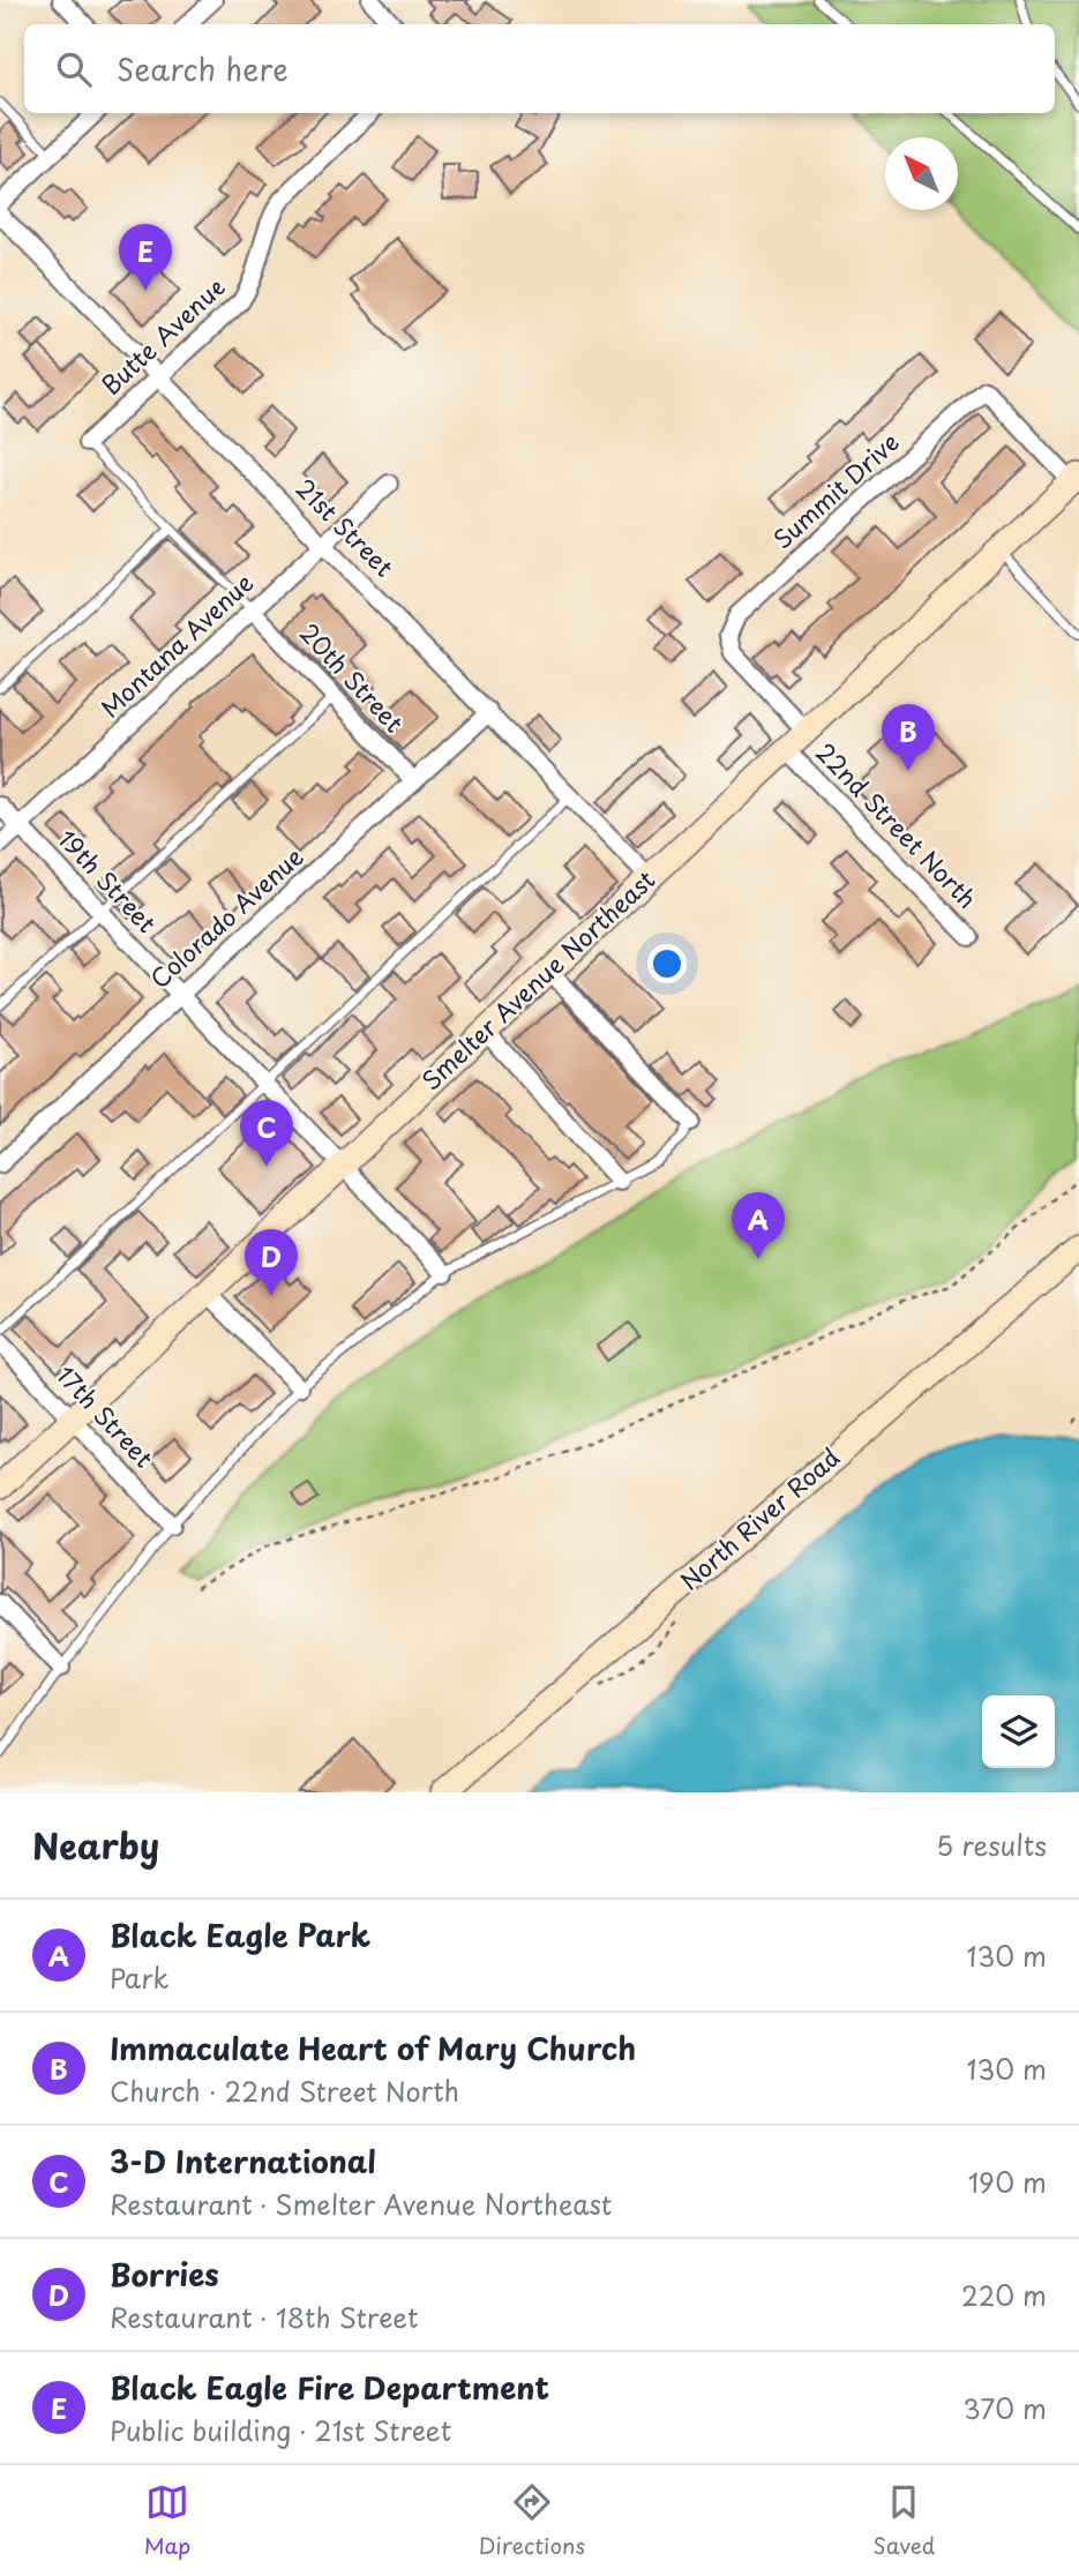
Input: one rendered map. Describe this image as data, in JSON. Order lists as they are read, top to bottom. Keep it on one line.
{"streets":{"street":["Butte Avenue","Summit Drive","21st Street","Montana Avenue","20th Street","22nd Street North","19th Street","Colorado Avenue","Smelter Avenue Northeast","17th Street","North River Road"]},"crossings":[["Butte Avenue","21st Street"],["Summit Drive","22nd Street North"],["Summit Drive","Smelter Avenue Northeast"],["21st Street","Montana Avenue"],["21st Street","Colorado Avenue"],["21st Street","Smelter Avenue Northeast"],["Montana Avenue","20th Street"],["Montana Avenue","19th Street"],["20th Street","Colorado Avenue"],["22nd Street North","Smelter Avenue Northeast"],["19th Street","Colorado Avenue"],["19th Street","Smelter Avenue Northeast"],["Smelter Avenue Northeast","17th Street"]],"north":"top left","page":{"search":"Search here","pins":["E","B","C","A","D"],"heading":["Nearby","5 results"],"list":[{"mark":"A","name":"Black Eagle Park","note":"Park","value":"130 m"},{"mark":"B","name":"Immaculate Heart of Mary Church","note":"Church · 22nd Street North","value":"130 m"},{"mark":"C","name":"3-D International","note":"Restaurant · Smelter Avenue Northeast","value":"190 m"},{"mark":"D","name":"Borries","note":"Restaurant · 18th Street","value":"220 m"},{"mark":"E","name":"Black Eagle Fire Department","note":"Public building · 21st Street","value":"370 m"}],"nav":["Map","Directions","Saved"]}}
